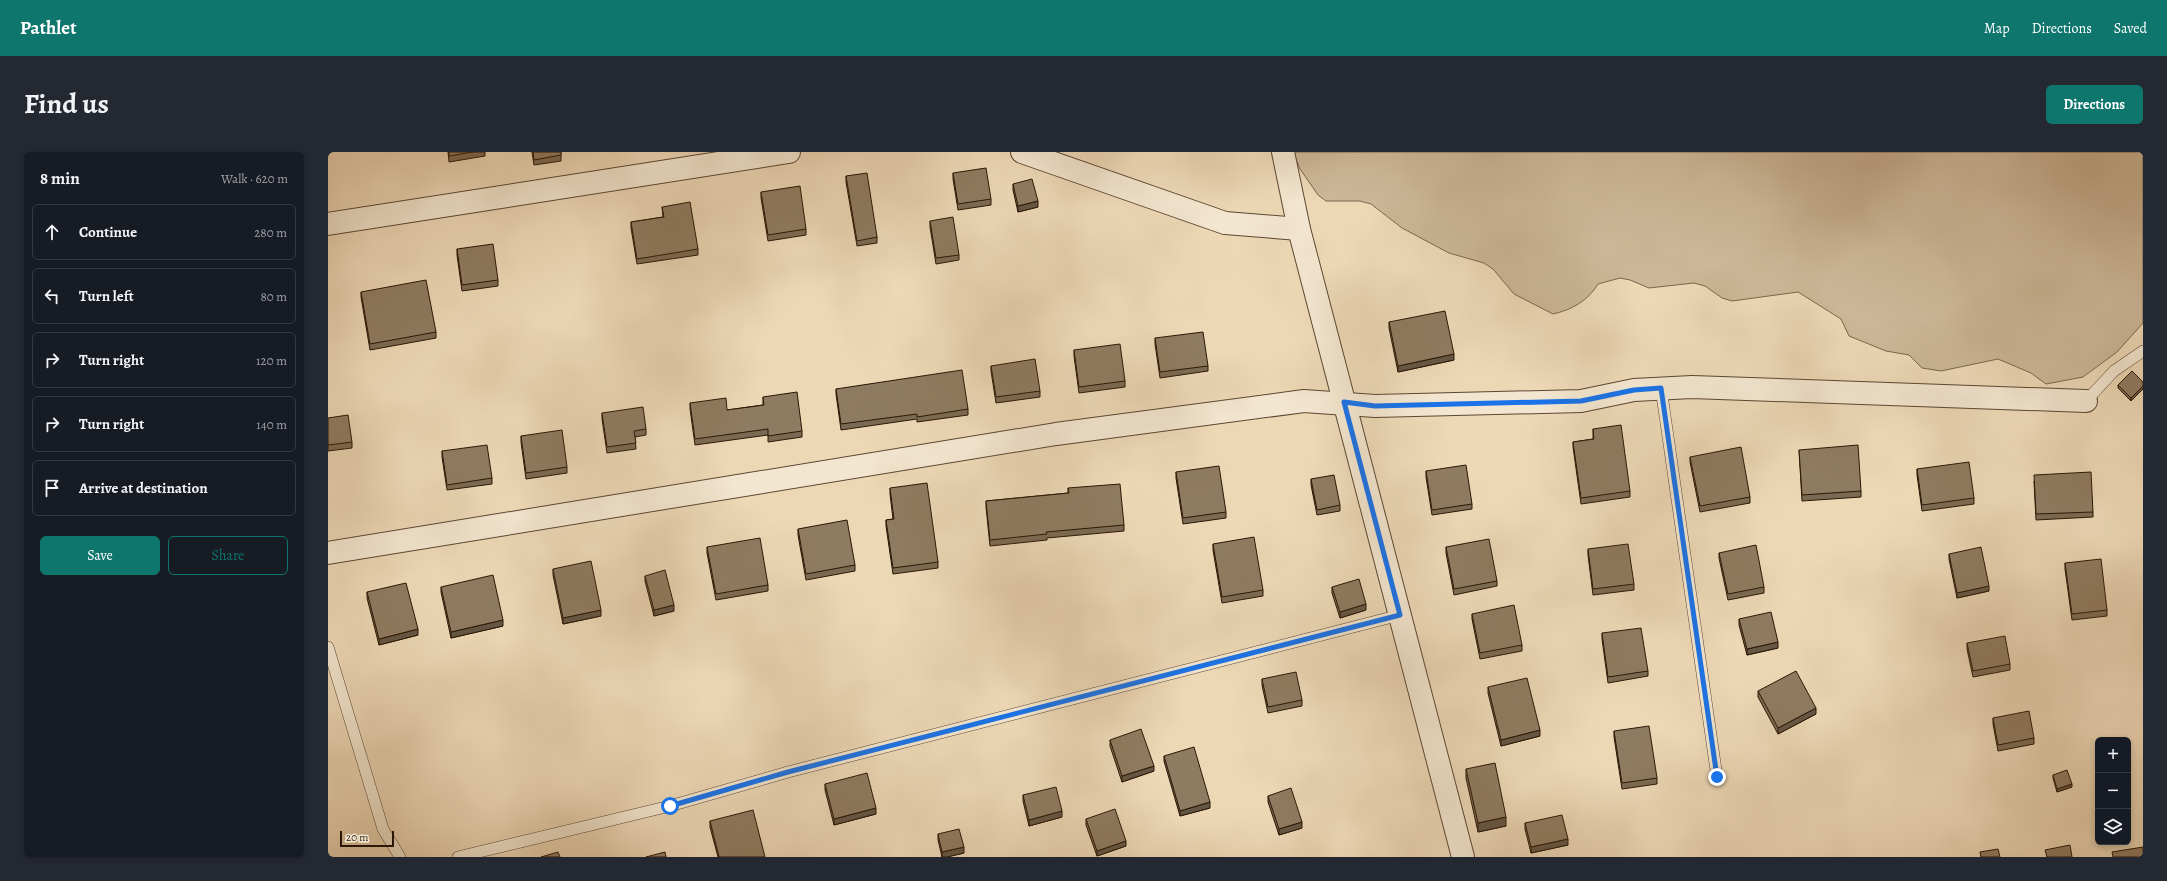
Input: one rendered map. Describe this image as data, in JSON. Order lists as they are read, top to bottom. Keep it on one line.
{"scale_bar":"20 m","page":{"header":"Pathlet","nav":["Map","Directions","Saved"],"title":"Find us","buttons":["Directions",["Save","Share"]],"heading":["8 min","Walk · 620 m"],"list":[["Continue","280 m"],["Turn left","80 m"],["Turn right","120 m"],["Turn right","140 m"],"Arrive at destination"],"map_buttons":["+","−"],"scale":"20 m"}}
